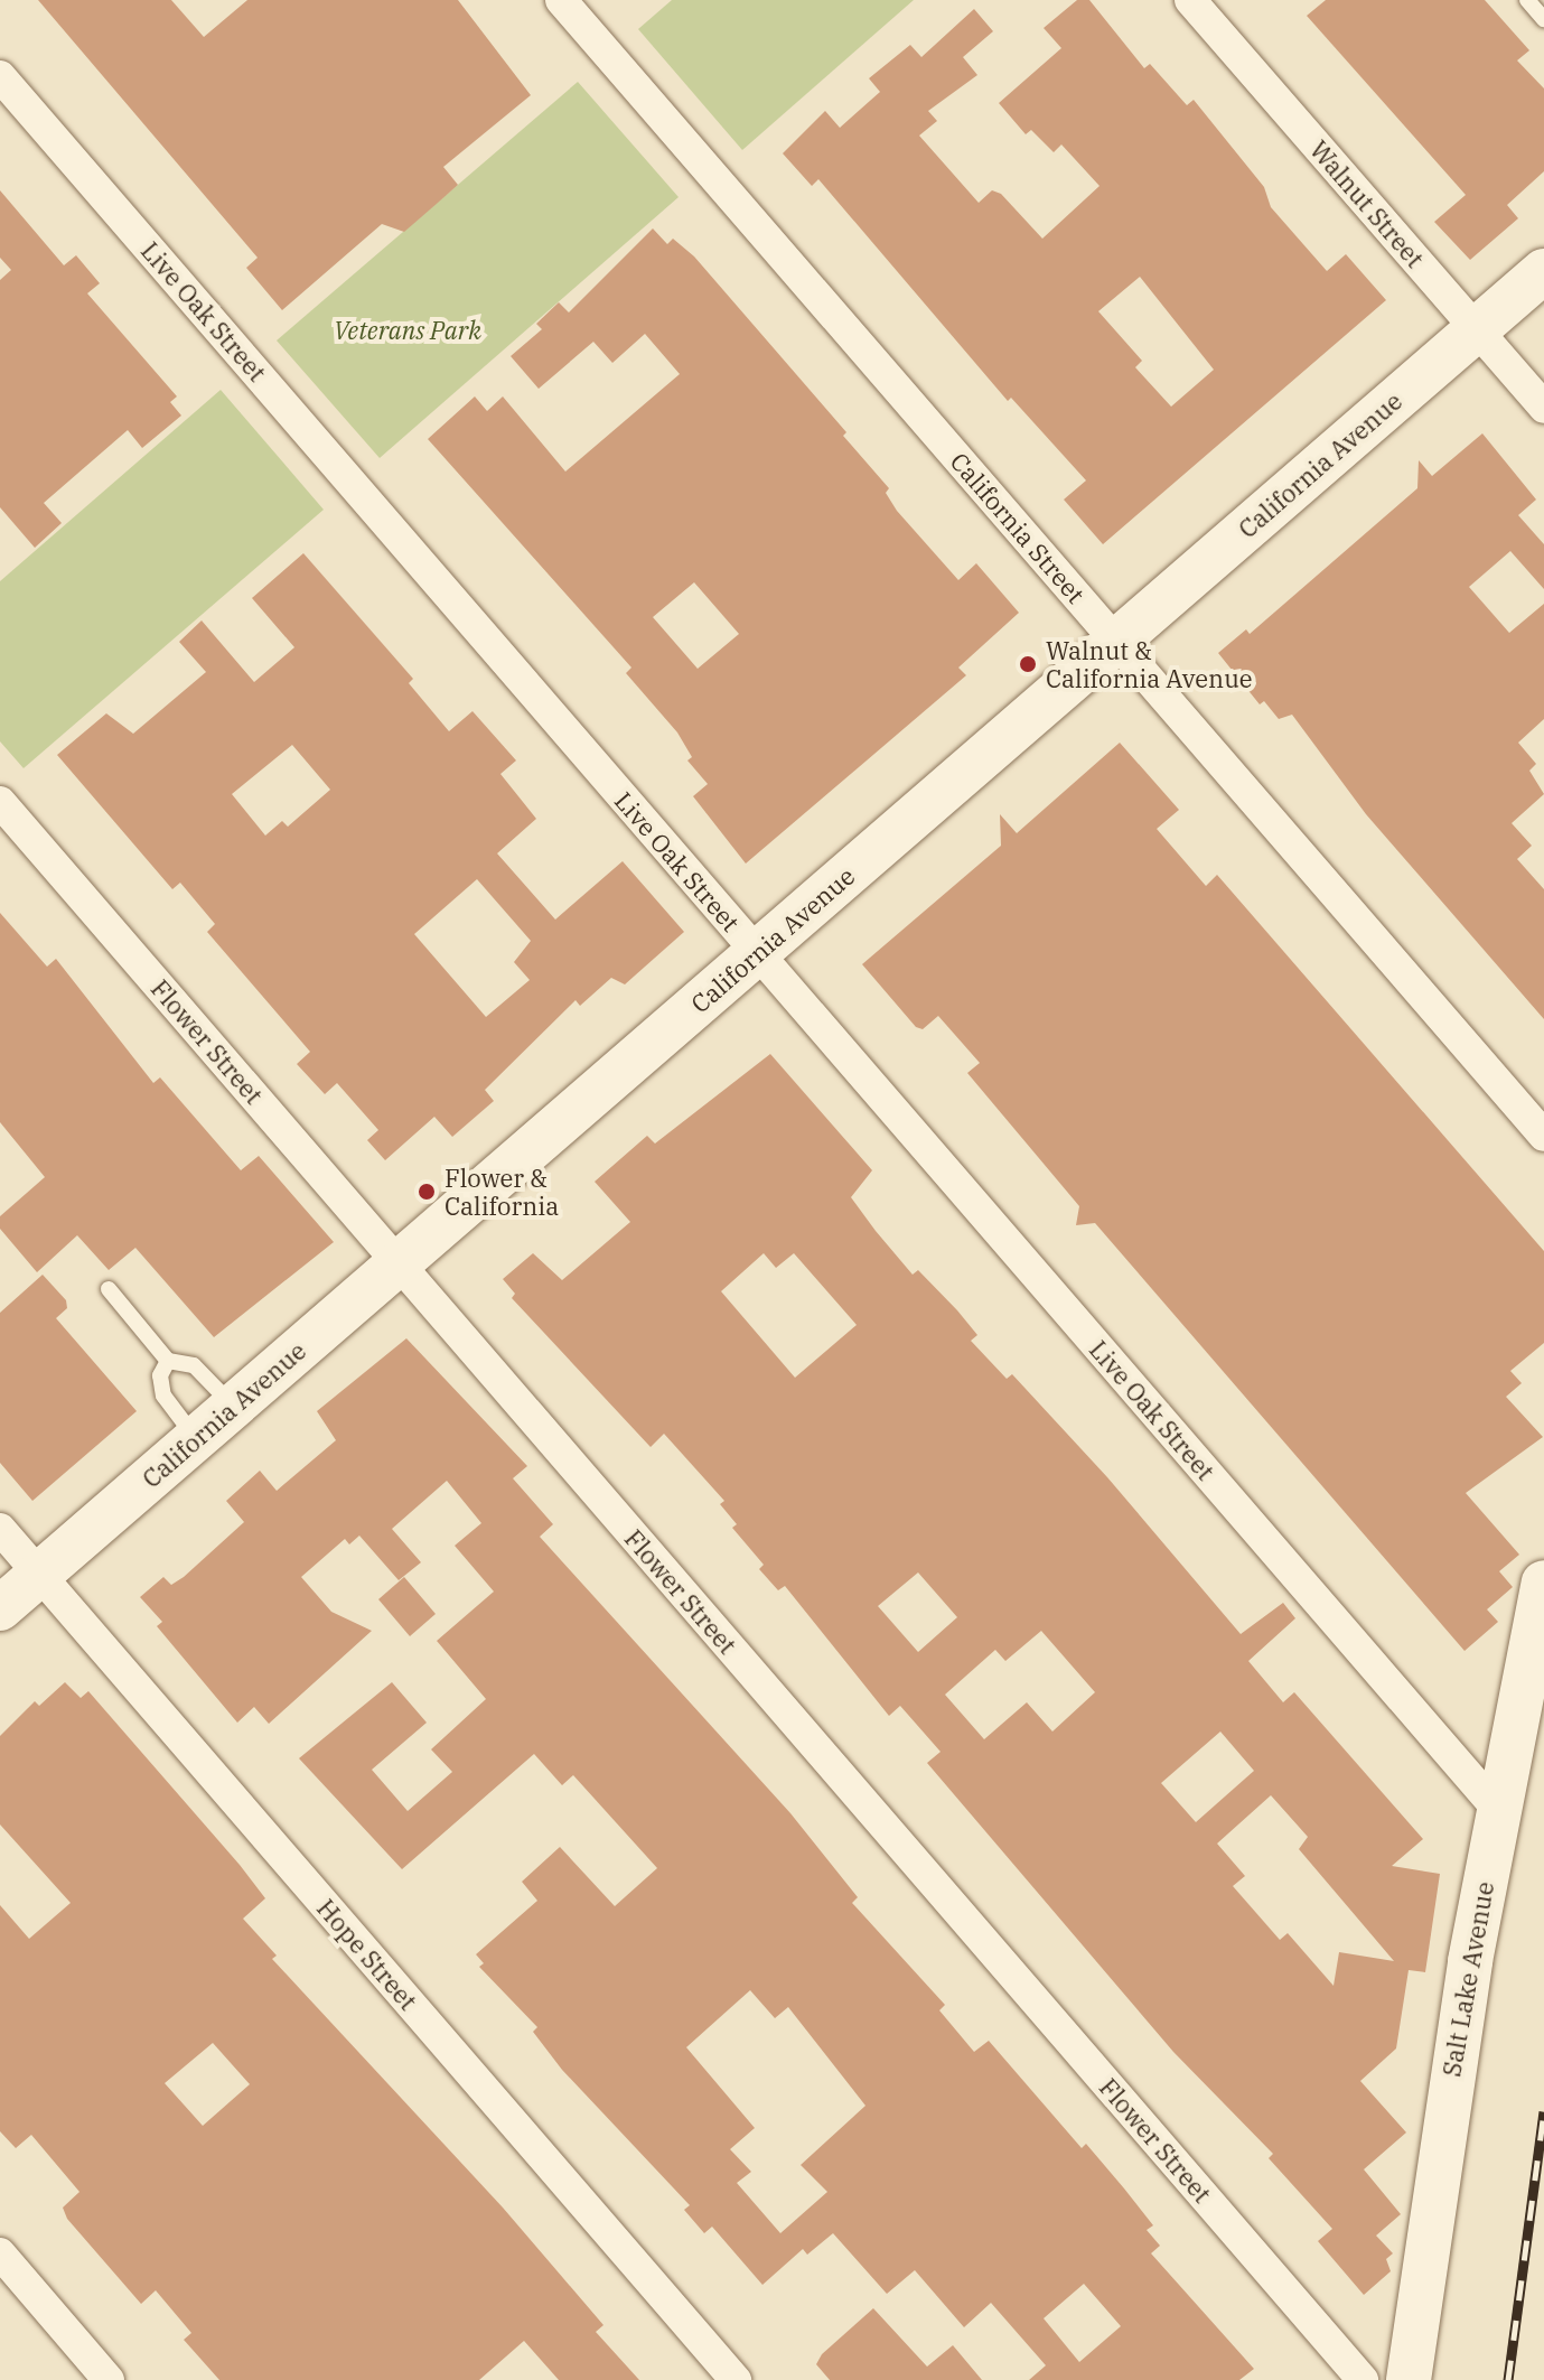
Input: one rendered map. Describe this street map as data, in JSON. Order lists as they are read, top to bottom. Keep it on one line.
{"streets":{"street":["Walnut Street","Live Oak Street","California Avenue","California Street","Flower Street","Hope Street","Salt Lake Avenue"]},"crossings":[["Walnut Street","California Avenue"],["Live Oak Street","California Avenue"],["Live Oak Street","Salt Lake Avenue"],["California Avenue","California Street"],["California Avenue","Flower Street"],["California Avenue","Hope Street"]],"parks":["Veterans Park"],"places":["Walnut & California Avenue","Flower & California"]}
